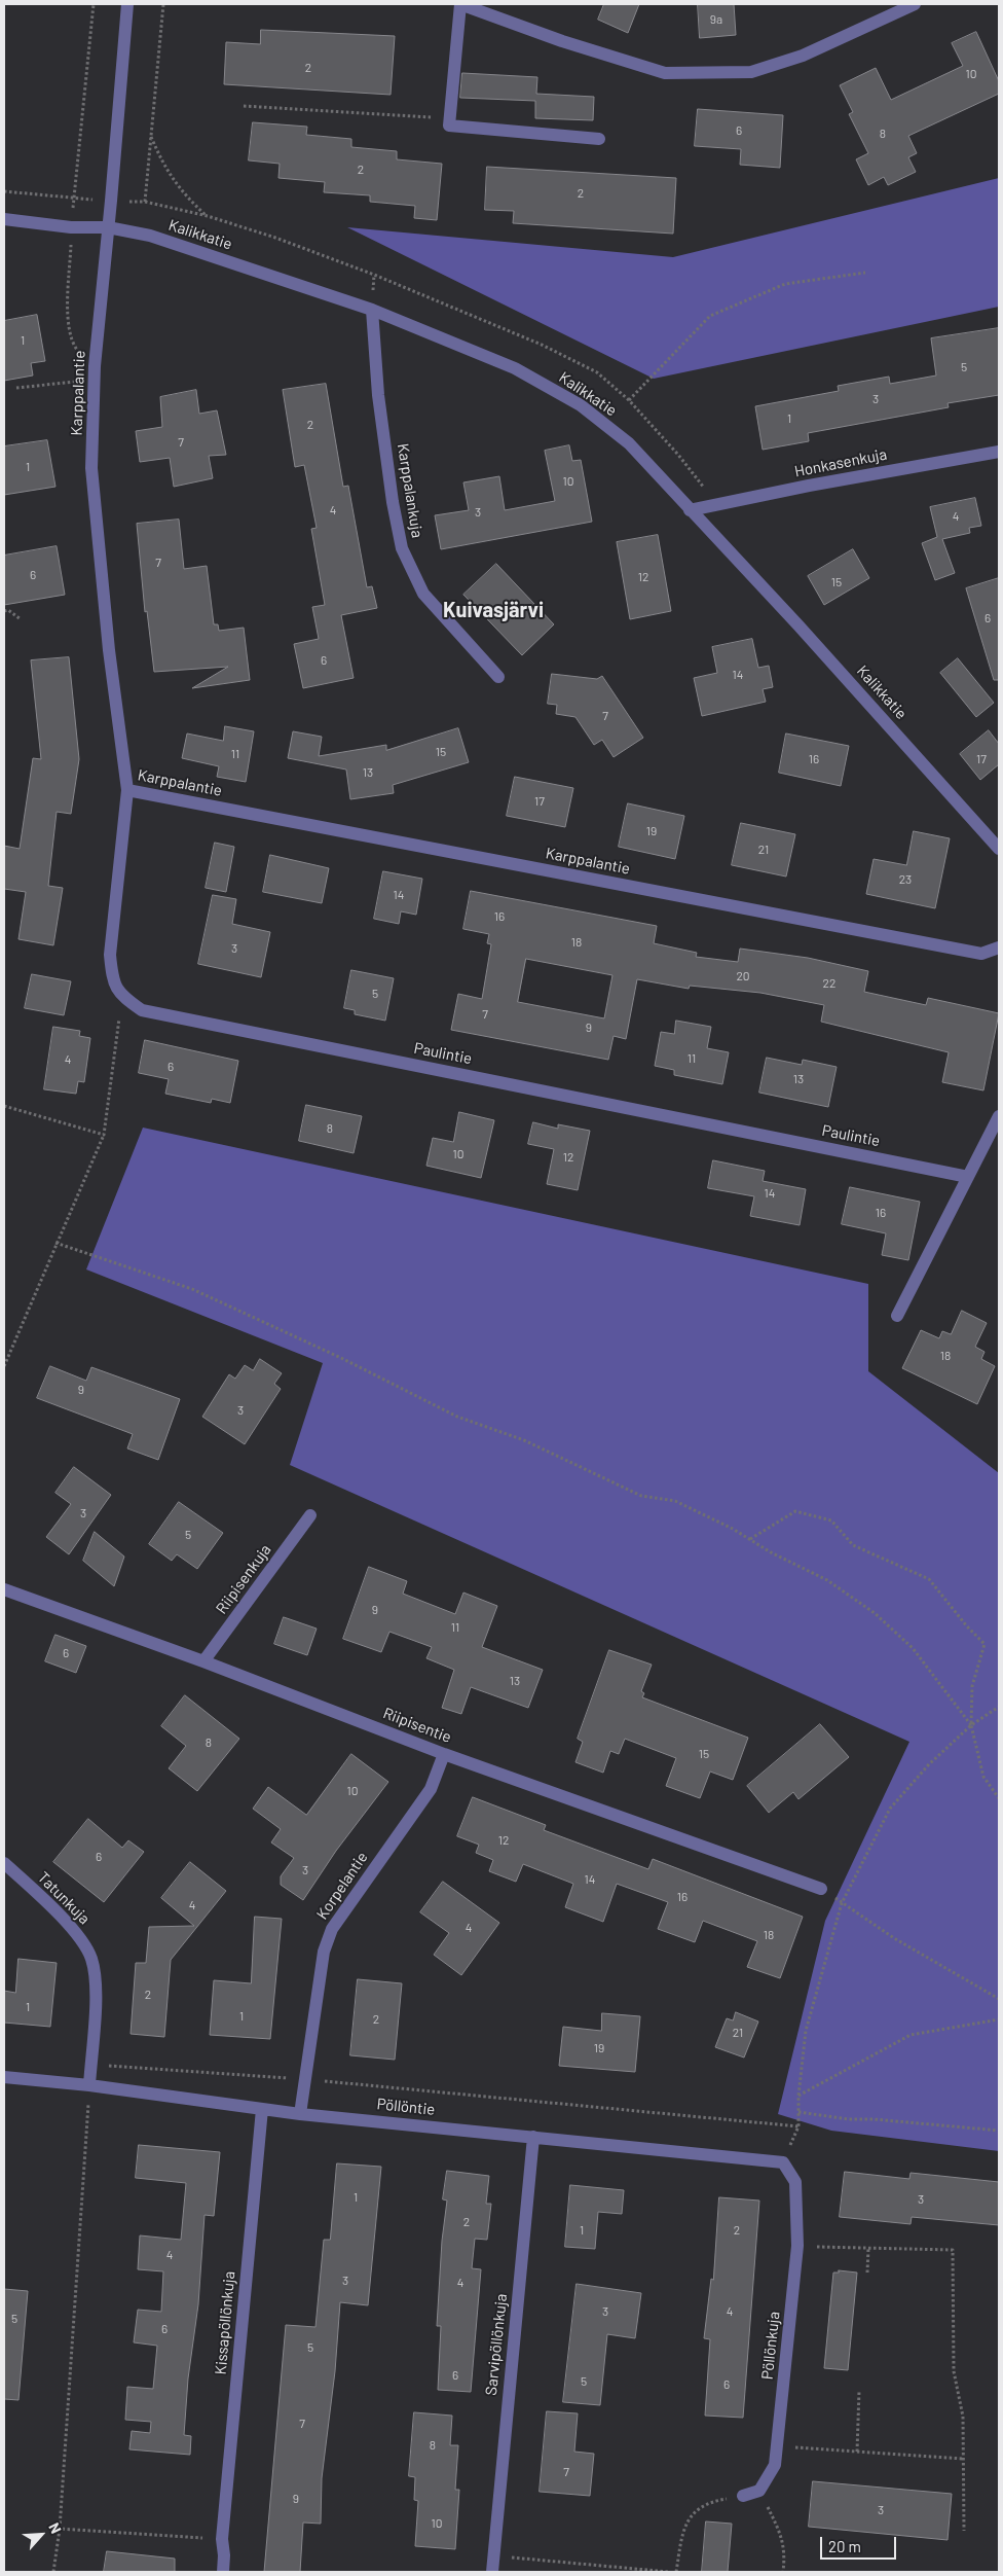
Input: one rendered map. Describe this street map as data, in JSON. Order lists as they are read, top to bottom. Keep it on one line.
{"streets":{"street":["Kalikkatie","Karppalantie","Honkasenkuja","Karppalankuja","Paulintie","Riipisenkuja","Riipisentie","Korpelantie","Tatunkuja","Pöllöntie","Kissapöllönkuja","Sarvipöllönkuja","Pöllönkuja"]},"crossings":[["Kalikkatie","Karppalantie"],["Kalikkatie","Honkasenkuja"],["Kalikkatie","Karppalankuja"],["Riipisenkuja","Riipisentie"],["Riipisentie","Korpelantie"],["Korpelantie","Pöllöntie"],["Tatunkuja","Pöllöntie"],["Pöllöntie","Kissapöllönkuja"],["Pöllöntie","Sarvipöllönkuja"],["Pöllöntie","Pöllönkuja"]],"districts":["Kuivasjärvi"],"house_numbers":["9a","2","10","6","8","2","2","1","5","3","1","2","7","1","10","4","3","4","7","6","12","15","6","6","14","7","15","11","16","17","13","17","19","21","23","14","16","18","3","20","22","5","7","9","11","4","6","13","8","10","12","14","16","18","9","3","3","5","9","11","6","13","8","15","10","12","6","3","14","16","4","4","18","2","1","1","2","21","19","1","3","2","1","2","4","3","4","3","4","5","6","5","6","5","6","7","8","7","9","3","10"],"scale_bar":"20 m","north":"top right"}
